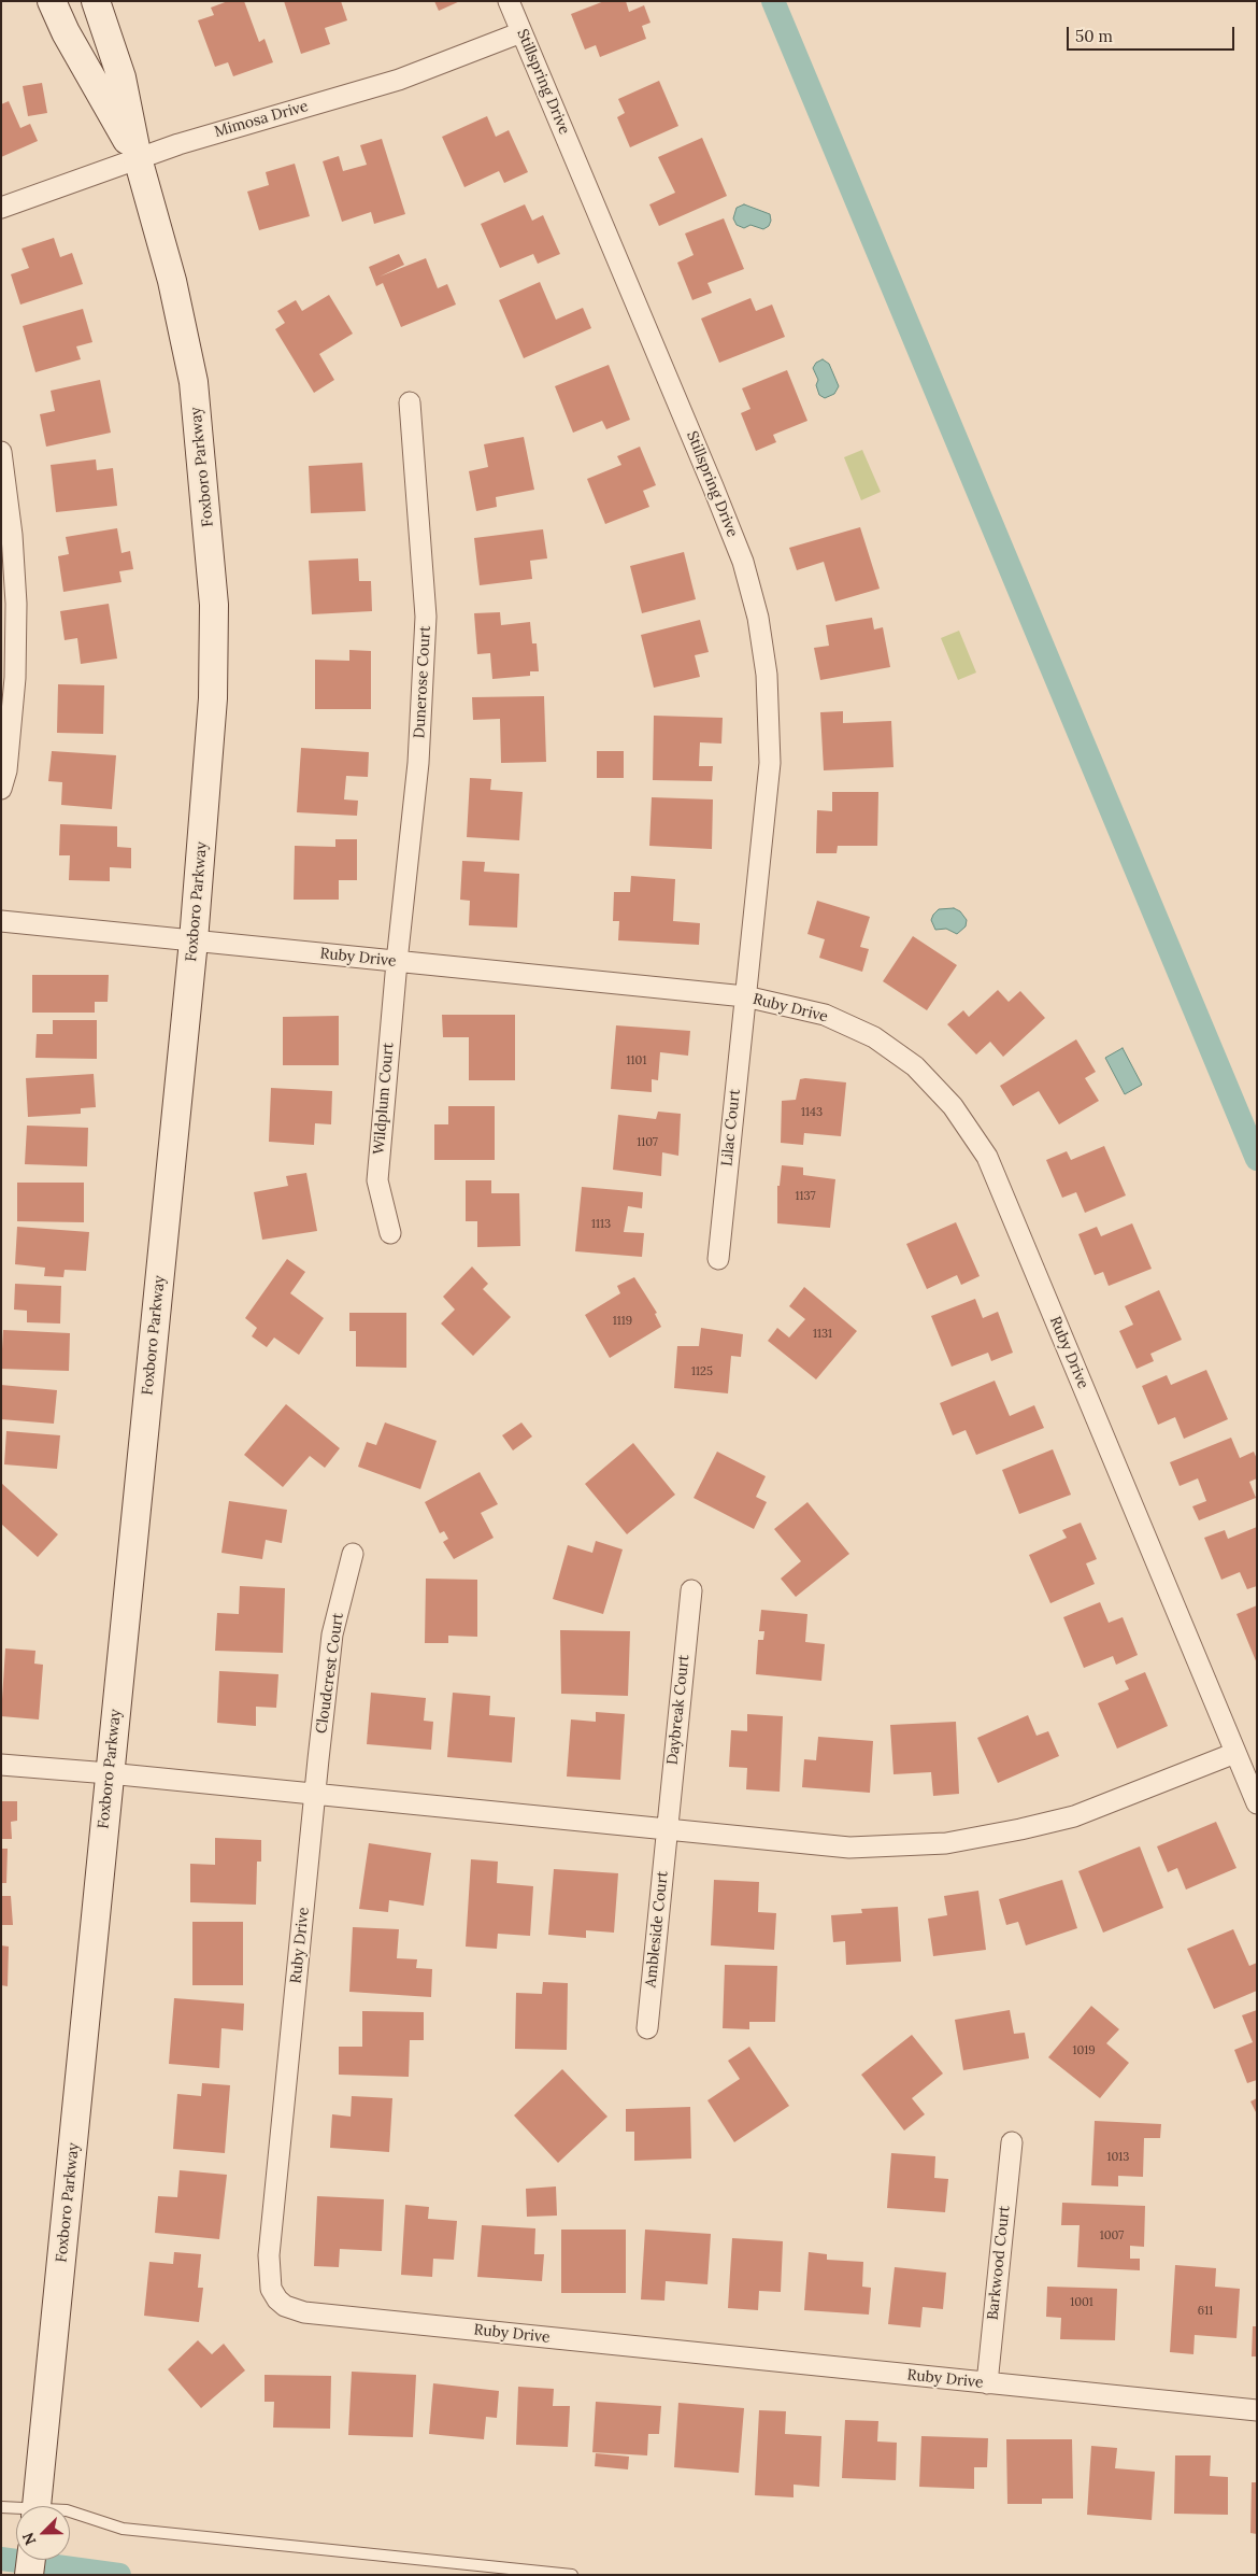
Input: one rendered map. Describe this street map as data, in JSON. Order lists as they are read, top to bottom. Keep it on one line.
{"streets":{"main road":["Foxboro Parkway"],"street":["Stillspring Drive","Mimosa Drive","Dunerose Court","Ruby Drive","Wildplum Court","Lilac Court","Cloudcrest Court","Daybreak Court","Ambleside Court","Barkwood Court"]},"crossings":[["Stillspring Drive","Mimosa Drive"],["Stillspring Drive","Ruby Drive"],["Stillspring Drive","Lilac Court"],["Mimosa Drive","Foxboro Parkway"],["Foxboro Parkway","Ruby Drive"],["Dunerose Court","Ruby Drive"],["Dunerose Court","Wildplum Court"],["Ruby Drive","Wildplum Court"],["Ruby Drive","Lilac Court"],["Ruby Drive","Cloudcrest Court"],["Ruby Drive","Barkwood Court"],["Daybreak Court","Ambleside Court"]],"house_numbers":["1101","1143","1107","1137","1113","1119","1131","1125","1019","1013","1007","1001","611"],"scale_bar":"50 m","north":"bottom left"}
